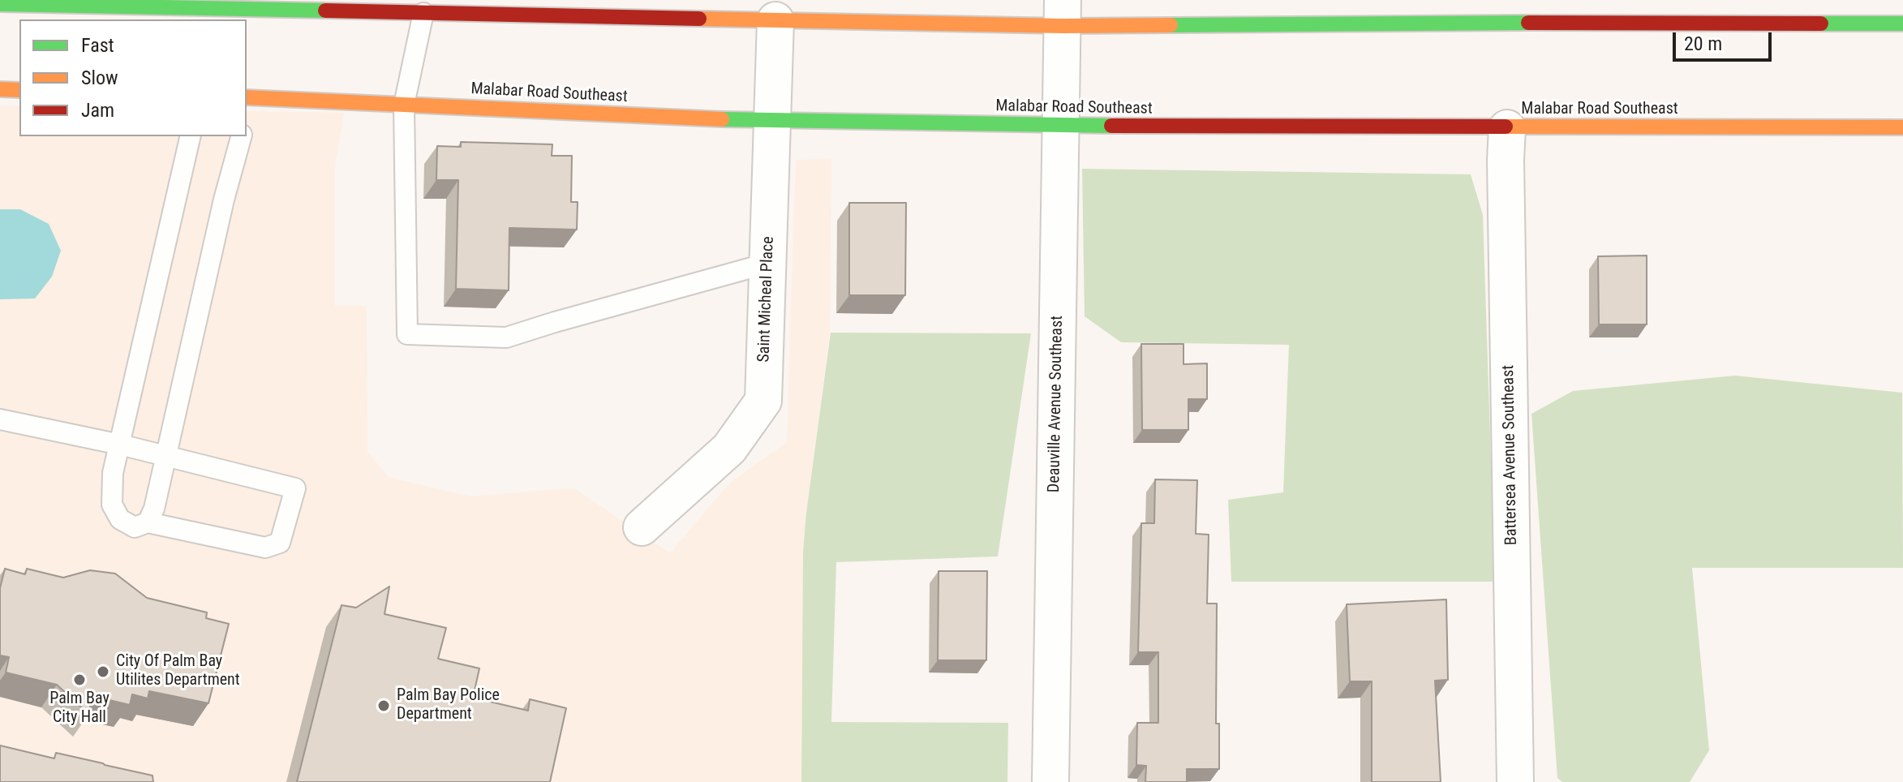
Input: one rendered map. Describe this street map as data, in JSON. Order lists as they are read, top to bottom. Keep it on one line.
{"streets":{"main road":["Malabar Road Southeast"],"street":["Saint Micheal Place","Deauville Avenue Southeast","Battersea Avenue Southeast"]},"crossings":[["Malabar Road Southeast","Saint Micheal Place"],["Malabar Road Southeast","Deauville Avenue Southeast"],["Malabar Road Southeast","Battersea Avenue Southeast"]],"places":["City Of Palm Bay Utilites Department","Palm Bay City Hall","Palm Bay Police Department"],"legend":["Fast","Slow","Jam"],"scale_bar":"20 m"}
